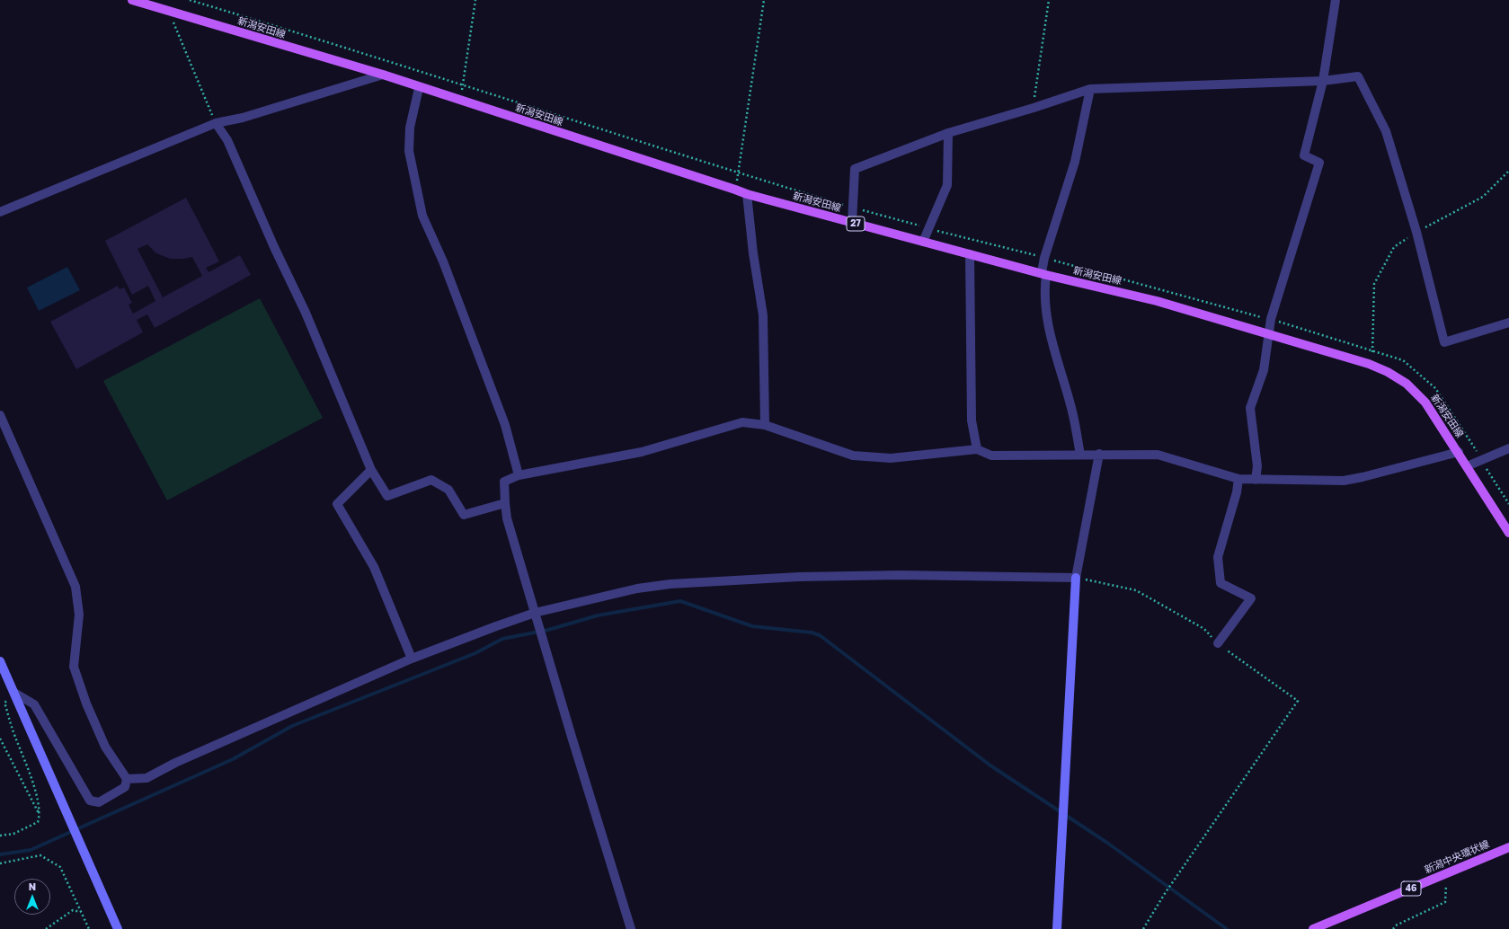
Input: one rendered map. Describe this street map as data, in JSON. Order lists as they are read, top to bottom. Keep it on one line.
{"streets":{"main road":["新潟安田線","27","新潟中央環状線","46"]},"north":"top"}
